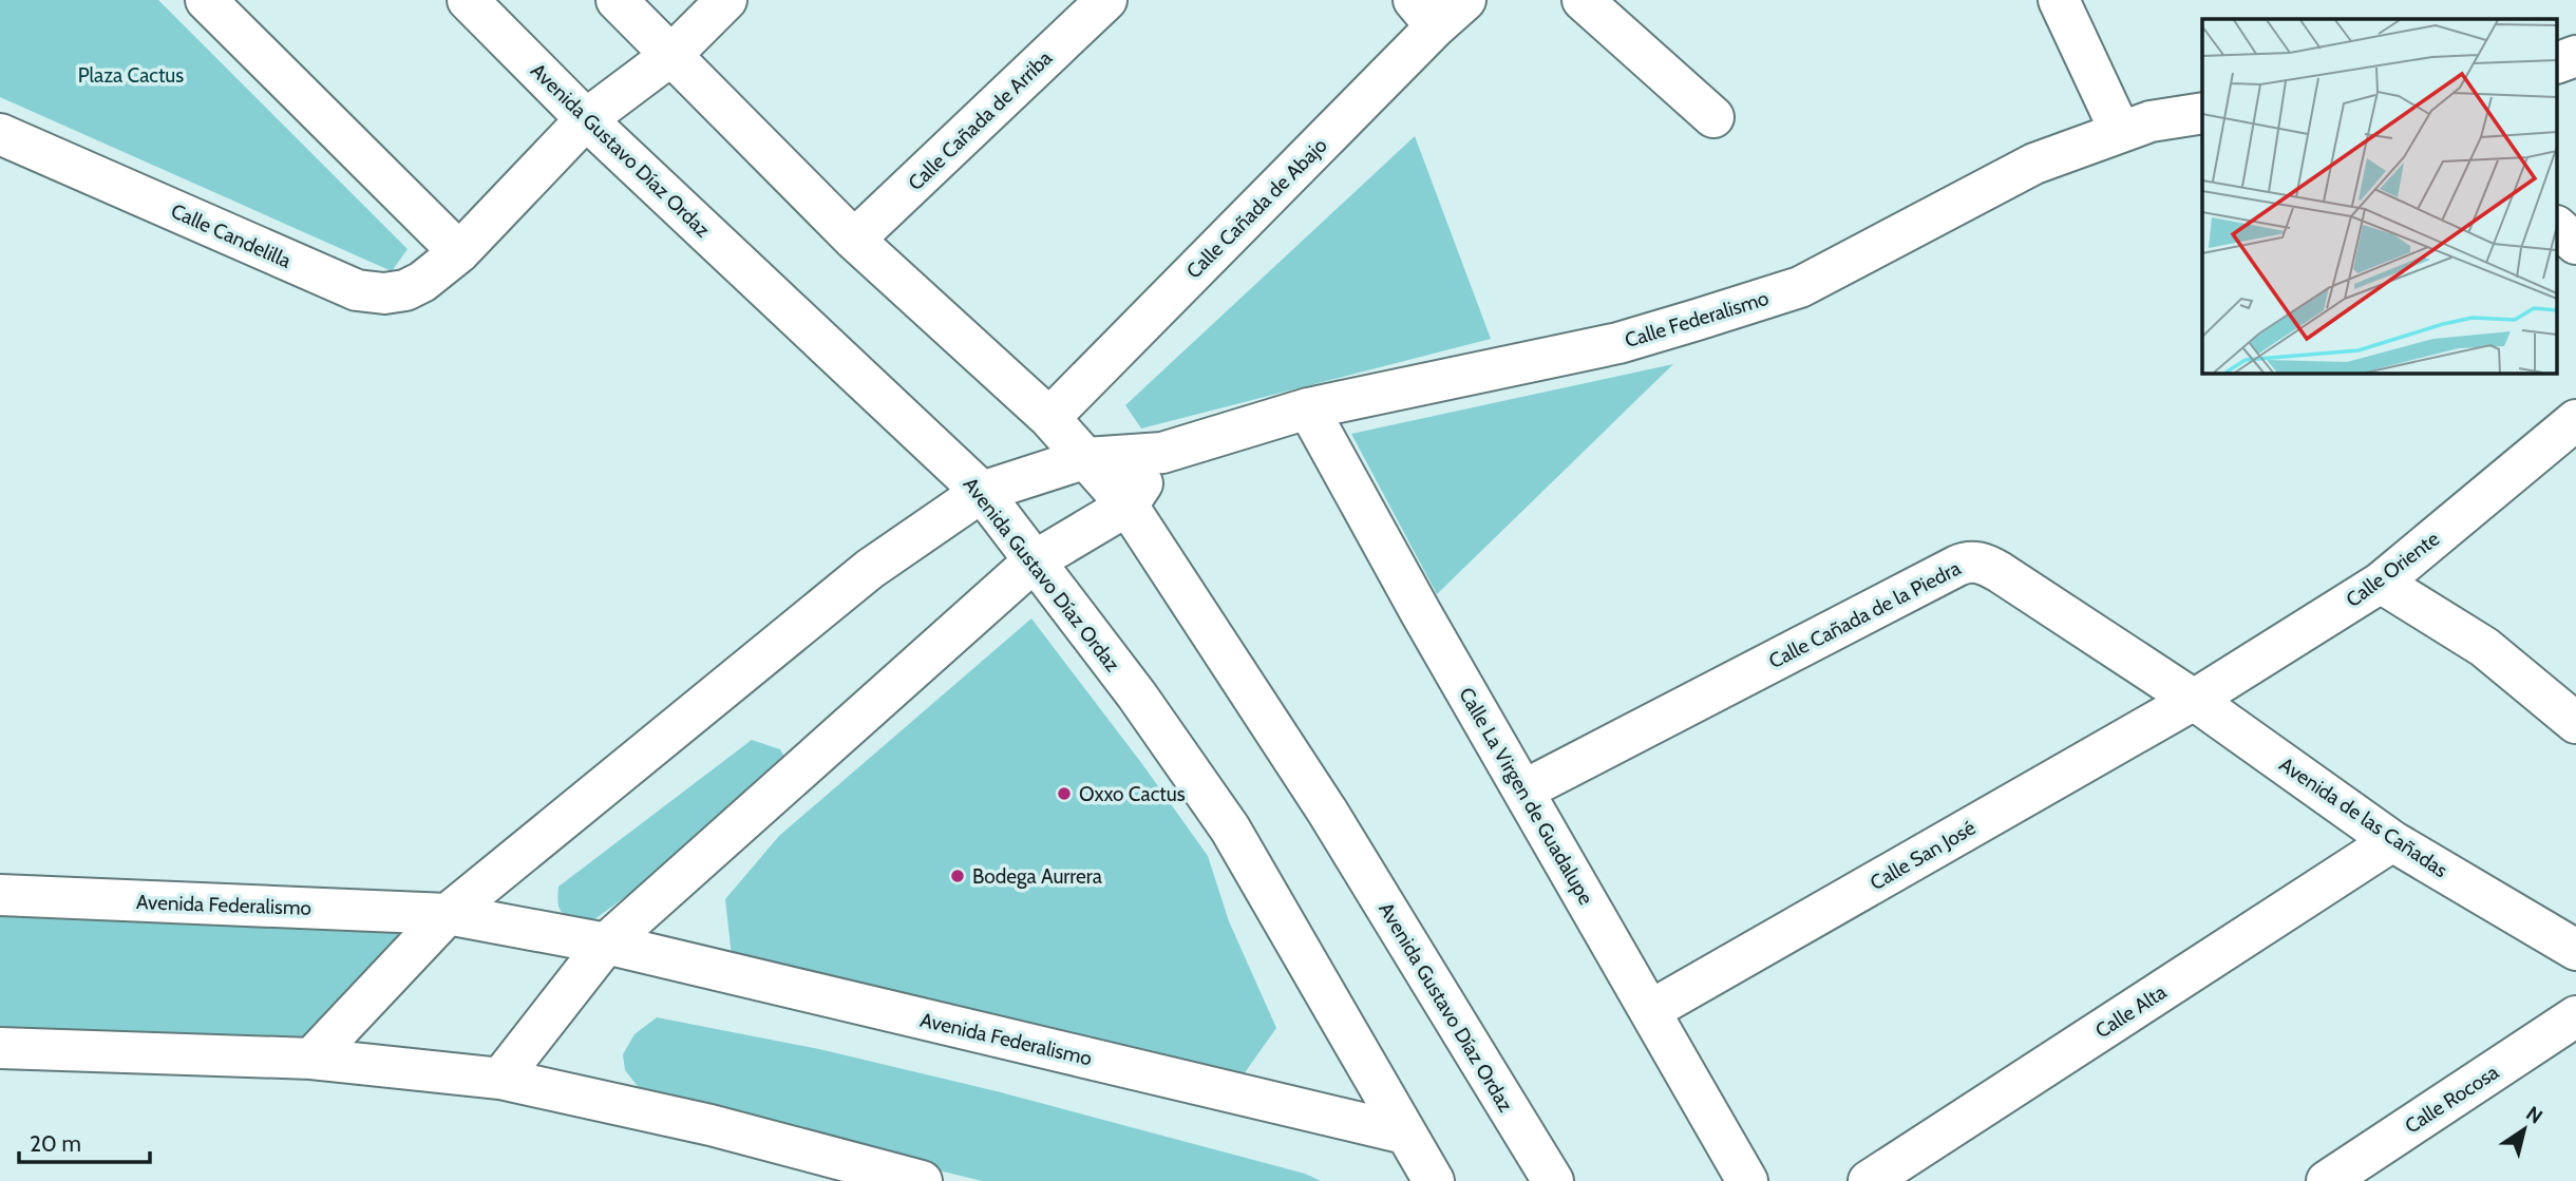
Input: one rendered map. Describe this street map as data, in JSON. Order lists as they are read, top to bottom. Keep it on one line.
{"streets":{"street":["Calle Cañada de Arriba","Avenida Gustavo Díaz Ordaz","Calle Cañada de Abajo","Calle Candelilla","Calle Federalismo","Calle Oriente","Calle Cañada de la Piedra","Calle La Virgen de Guadalupe","Avenida de las Cañadas","Calle San José","Avenida Federalismo","Calle Alta","Calle Rocosa"]},"crossings":[["Calle Cañada de Arriba","Avenida Gustavo Díaz Ordaz"],["Avenida Gustavo Díaz Ordaz","Calle Cañada de Abajo"],["Avenida Gustavo Díaz Ordaz","Calle Candelilla"],["Avenida Gustavo Díaz Ordaz","Calle Federalismo"],["Avenida Gustavo Díaz Ordaz","Avenida Federalismo"],["Calle Federalismo","Calle La Virgen de Guadalupe"],["Calle Oriente","Calle Cañada de la Piedra"],["Calle Oriente","Avenida de las Cañadas"],["Calle Oriente","Calle San José"],["Calle Cañada de la Piedra","Calle La Virgen de Guadalupe"],["Calle Cañada de la Piedra","Avenida de las Cañadas"],["Calle Cañada de la Piedra","Calle San José"],["Calle La Virgen de Guadalupe","Calle San José"],["Avenida de las Cañadas","Calle San José"],["Avenida de las Cañadas","Calle Alta"]],"parks":["Plaza Cactus"],"places":["Oxxo Cactus","Bodega Aurrera"],"scale_bar":"20 m","north":"top right"}
